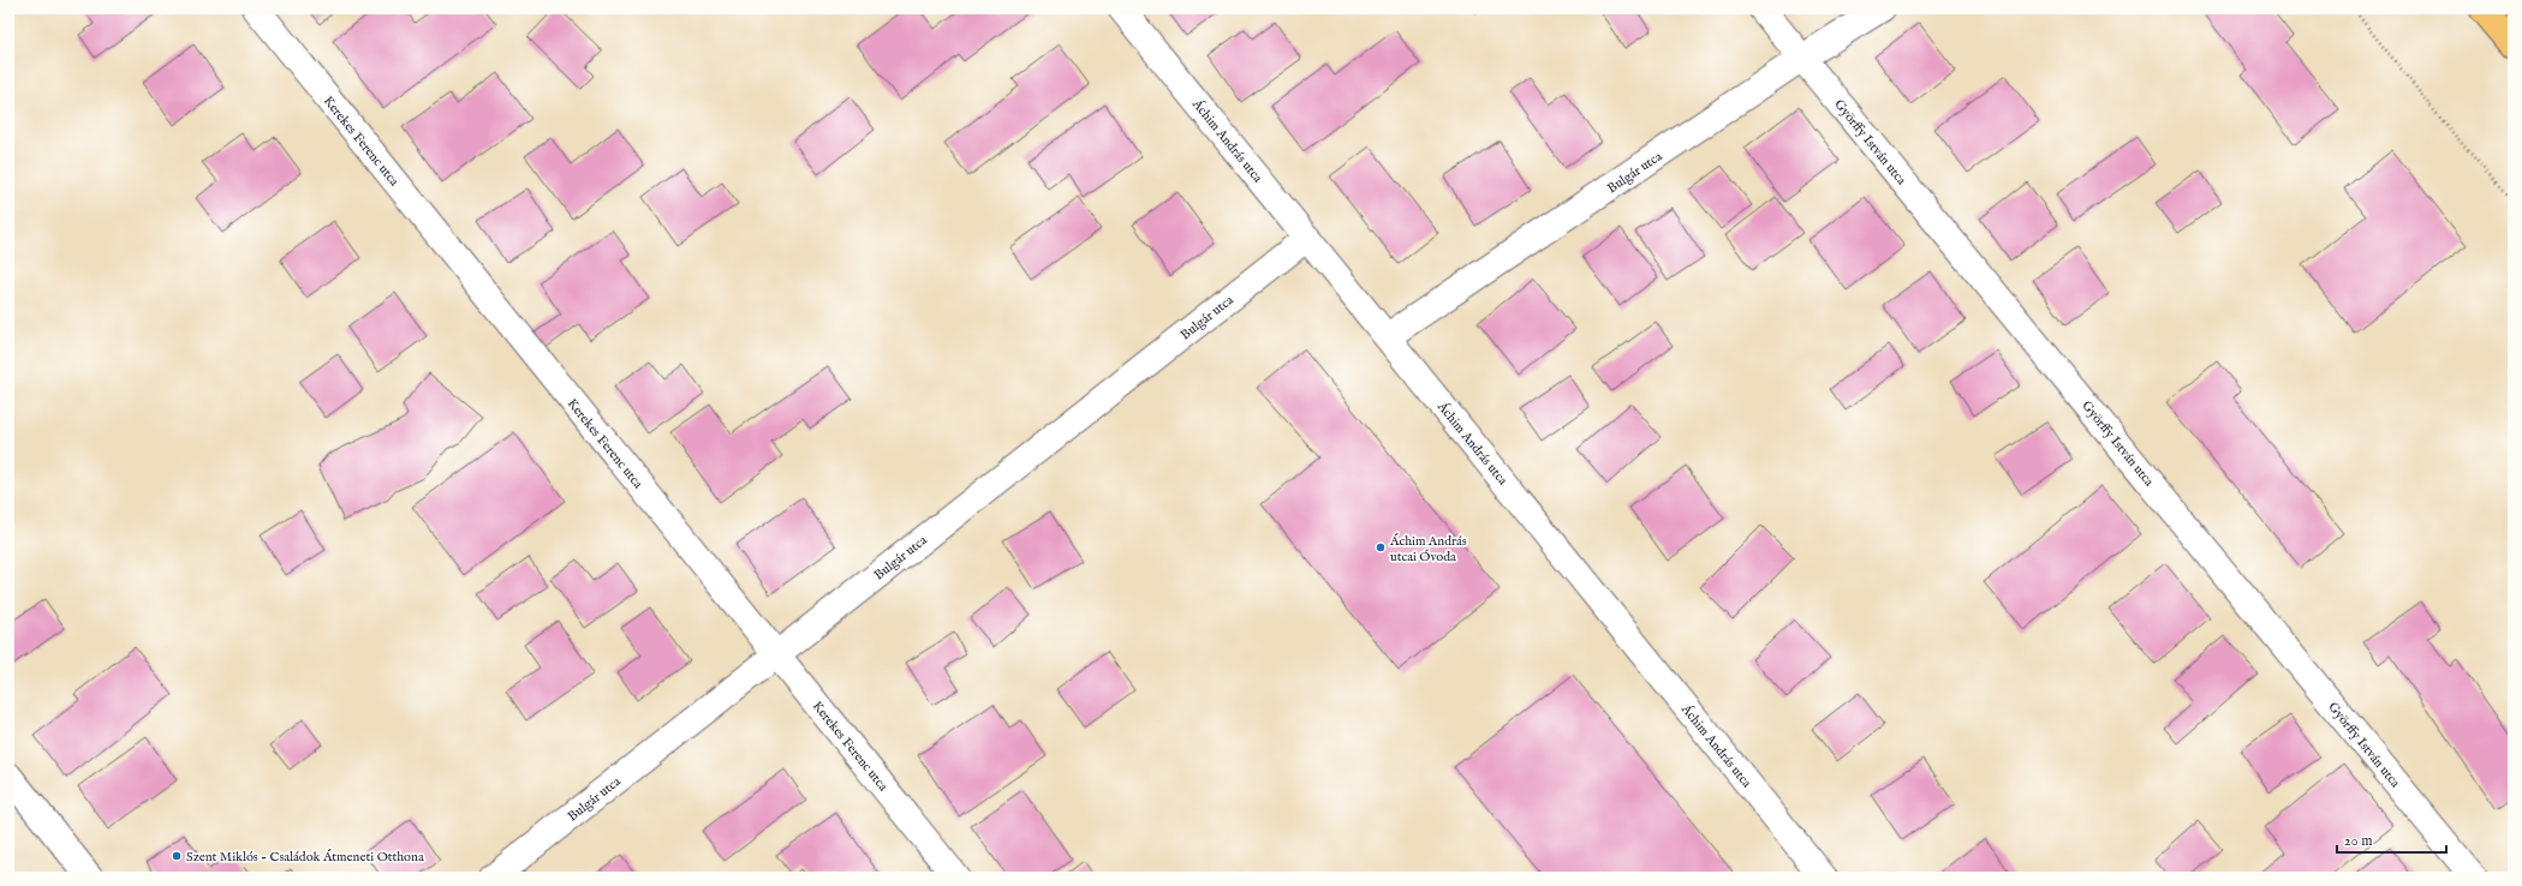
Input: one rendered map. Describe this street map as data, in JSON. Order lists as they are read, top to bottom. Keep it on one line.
{"streets":{"street":["Kerekes Ferenc utca","Áchim András utca","Györffy István utca","Bulgár utca"]},"crossings":[["Kerekes Ferenc utca","Bulgár utca"],["Áchim András utca","Bulgár utca"],["Györffy István utca","Bulgár utca"]],"places":["Áchim András utcai Óvoda","Szent Miklós - Családok Átmeneti Otthona"],"scale_bar":"20 m"}
